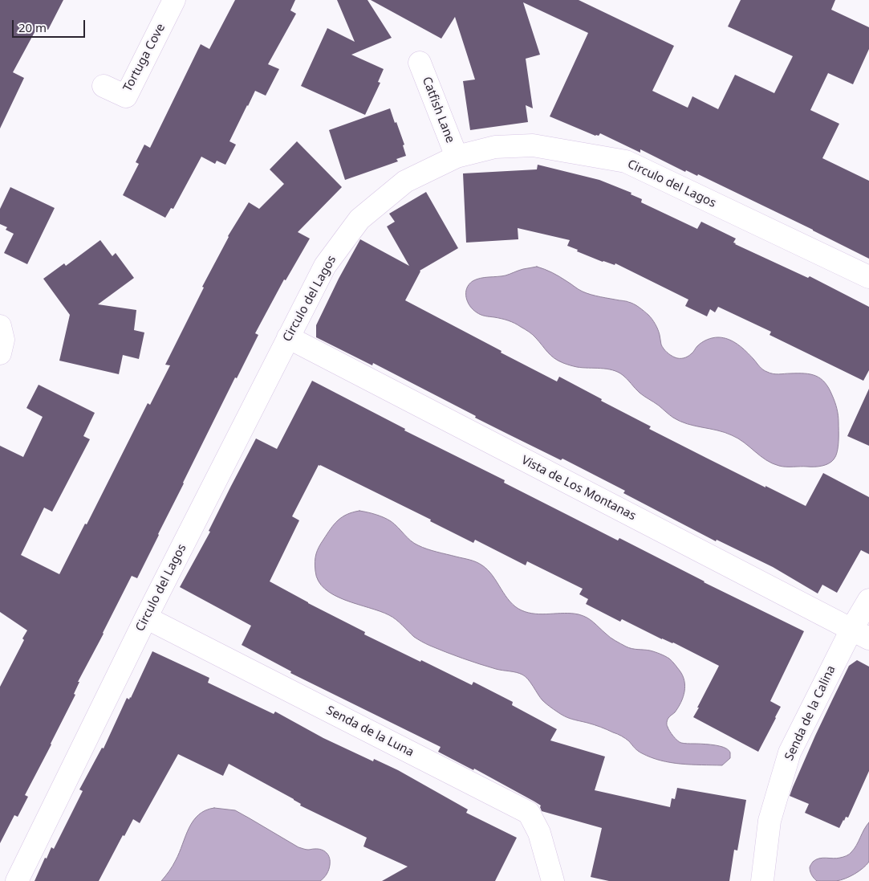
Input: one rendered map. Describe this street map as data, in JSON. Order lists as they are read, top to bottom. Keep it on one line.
{"streets":{"street":["Tortuga Cove","Catfish Lane","Circulo del Lagos","Vista de Los Montanas","Senda de la Calina","Senda de la Luna"]},"crossings":[["Catfish Lane","Circulo del Lagos"],["Circulo del Lagos","Vista de Los Montanas"],["Circulo del Lagos","Senda de la Luna"],["Vista de Los Montanas","Senda de la Calina"]],"scale_bar":"20 m"}
